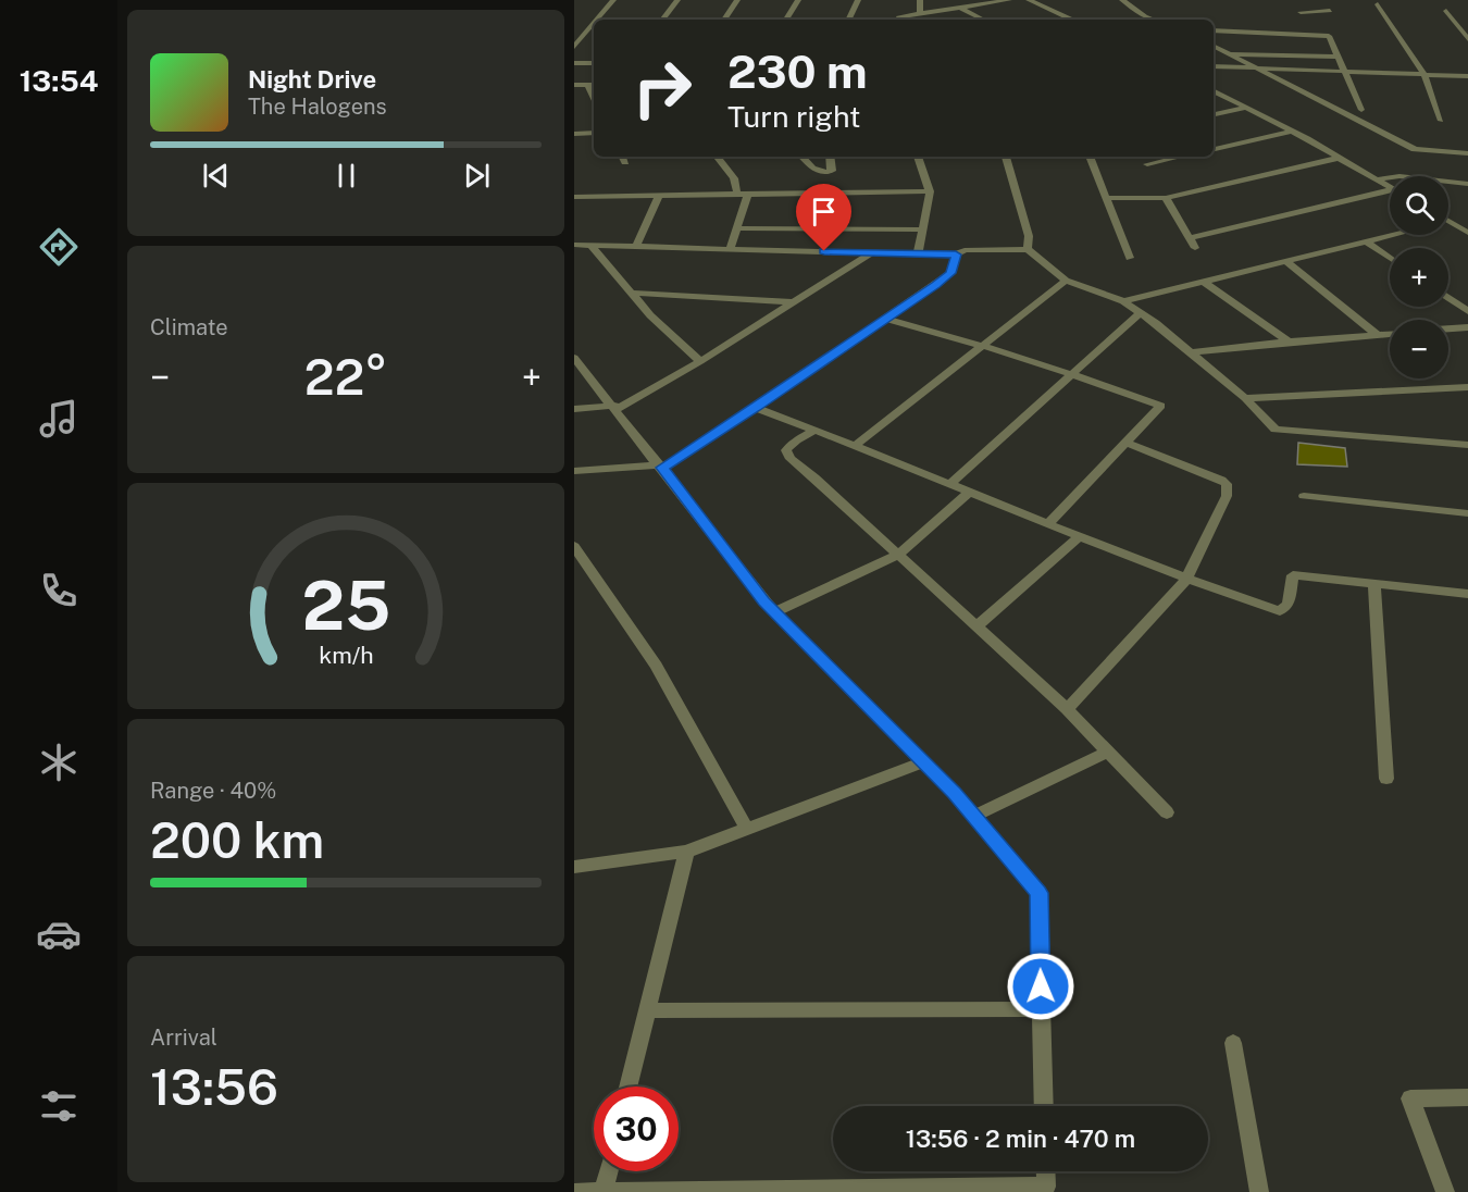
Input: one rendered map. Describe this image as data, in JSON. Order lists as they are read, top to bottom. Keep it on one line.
{"page":{"tabs":"13:54","turn":["230 m","Turn right"],"song":["Night Drive","The Halogens"],"map_buttons":["+","−"],"tile":["Climate",["Range · 40%","200 km"],["Arrival","13:56"]],"heat":["−","22°","+"],"limit":"30","trip":"13:56 · 2 min · 470 m","gauge":["25","km/h"]}}
